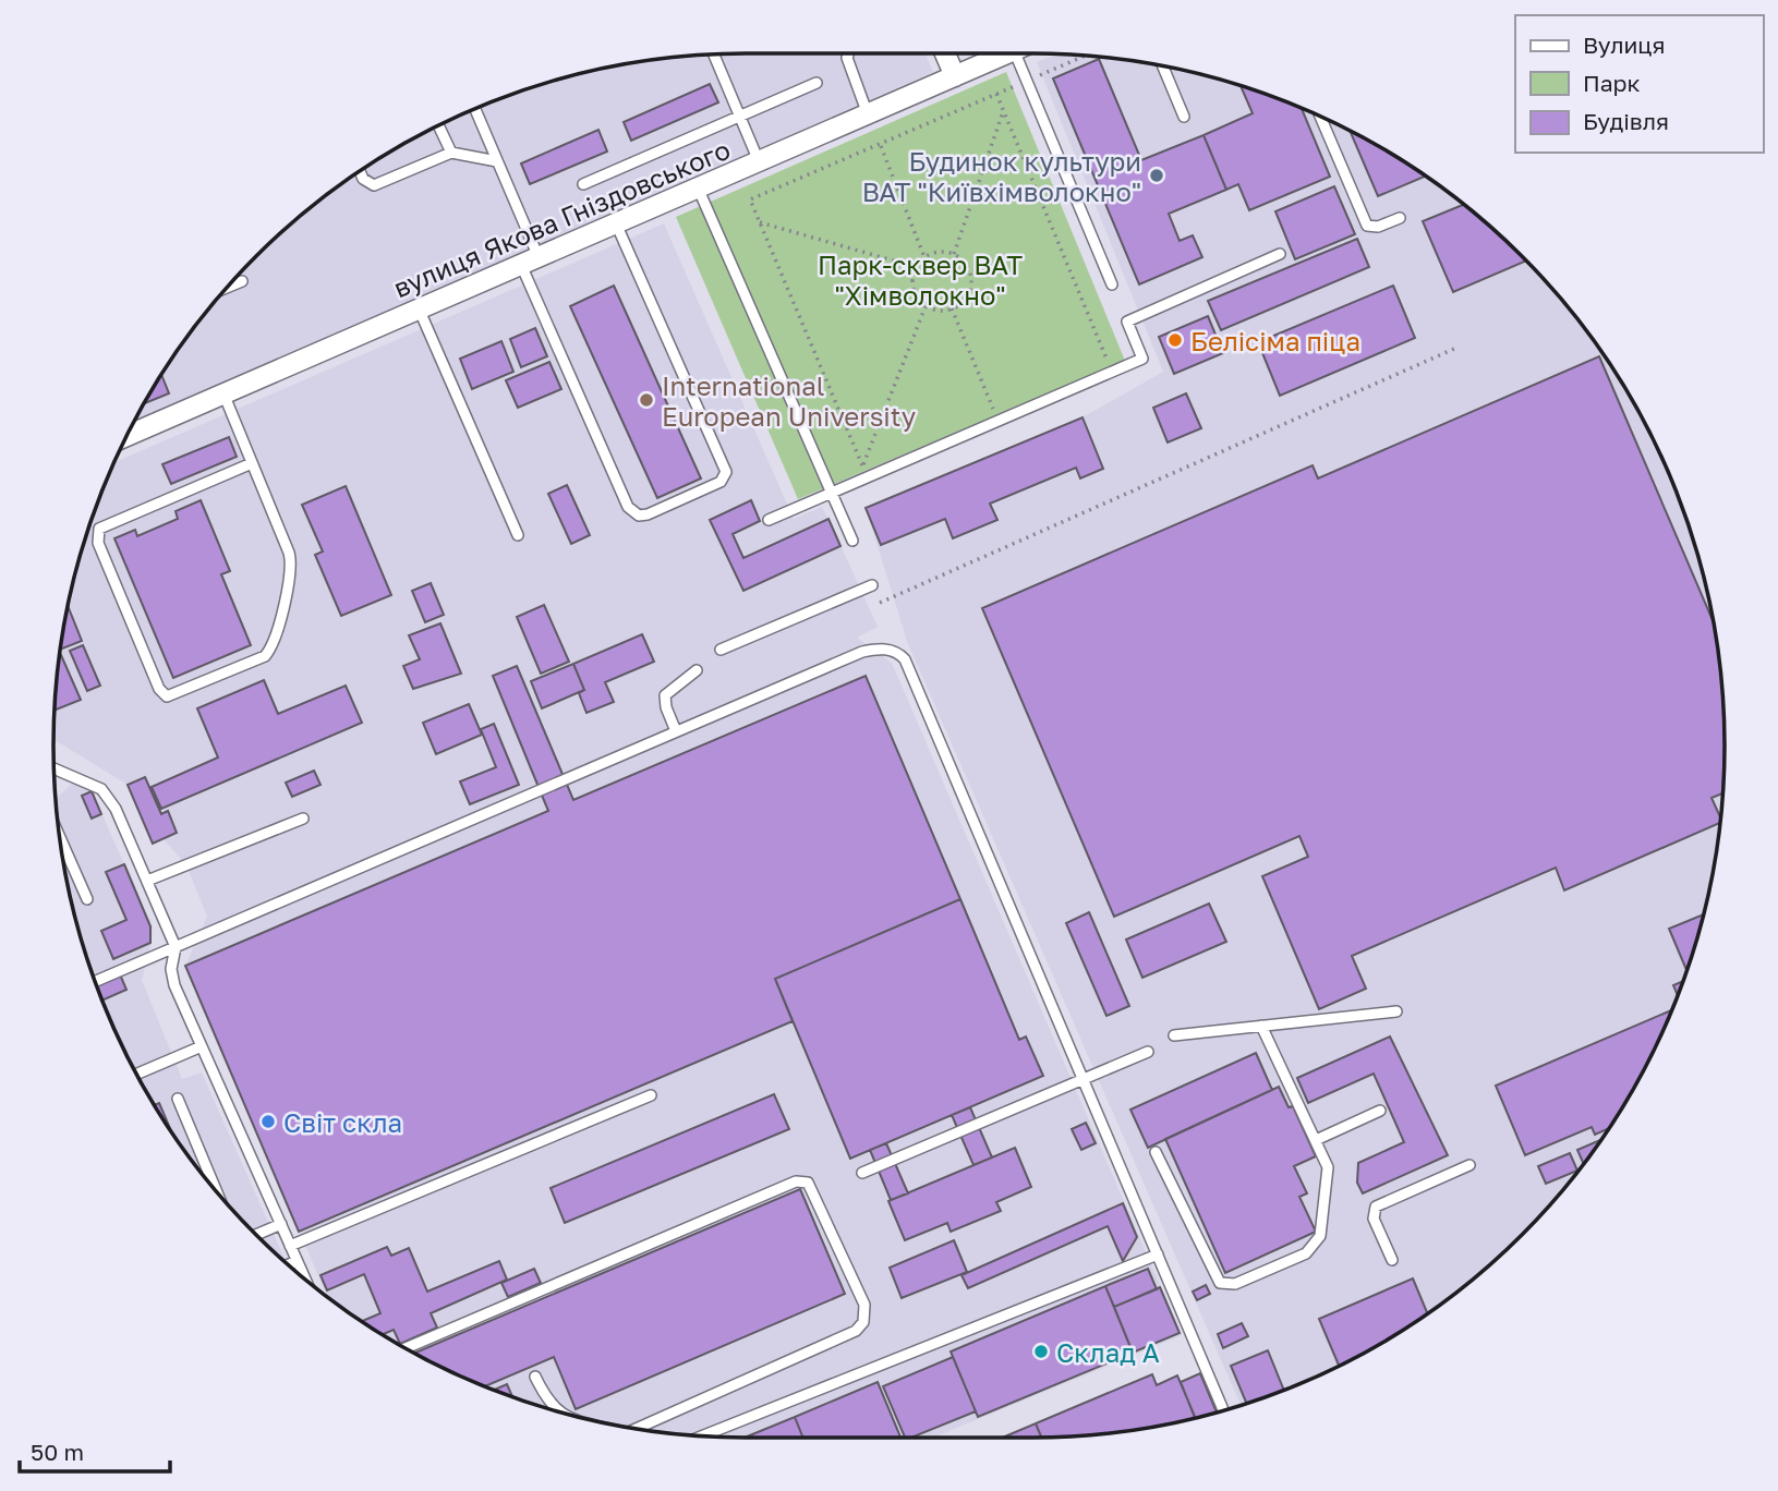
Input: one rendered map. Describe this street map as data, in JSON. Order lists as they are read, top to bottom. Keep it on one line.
{"streets":{"street":["вулиця Якова Гніздовського"]},"parks":["Парк-сквер ВАТ \"Хімволокно\""],"places":["Будинок культури ВАТ \"Київхімволокно\"","Белісіма піца","International European University","Світ скла","Склад A"],"legend":["Вулиця","Парк","Будівля"],"scale_bar":"50 m"}
